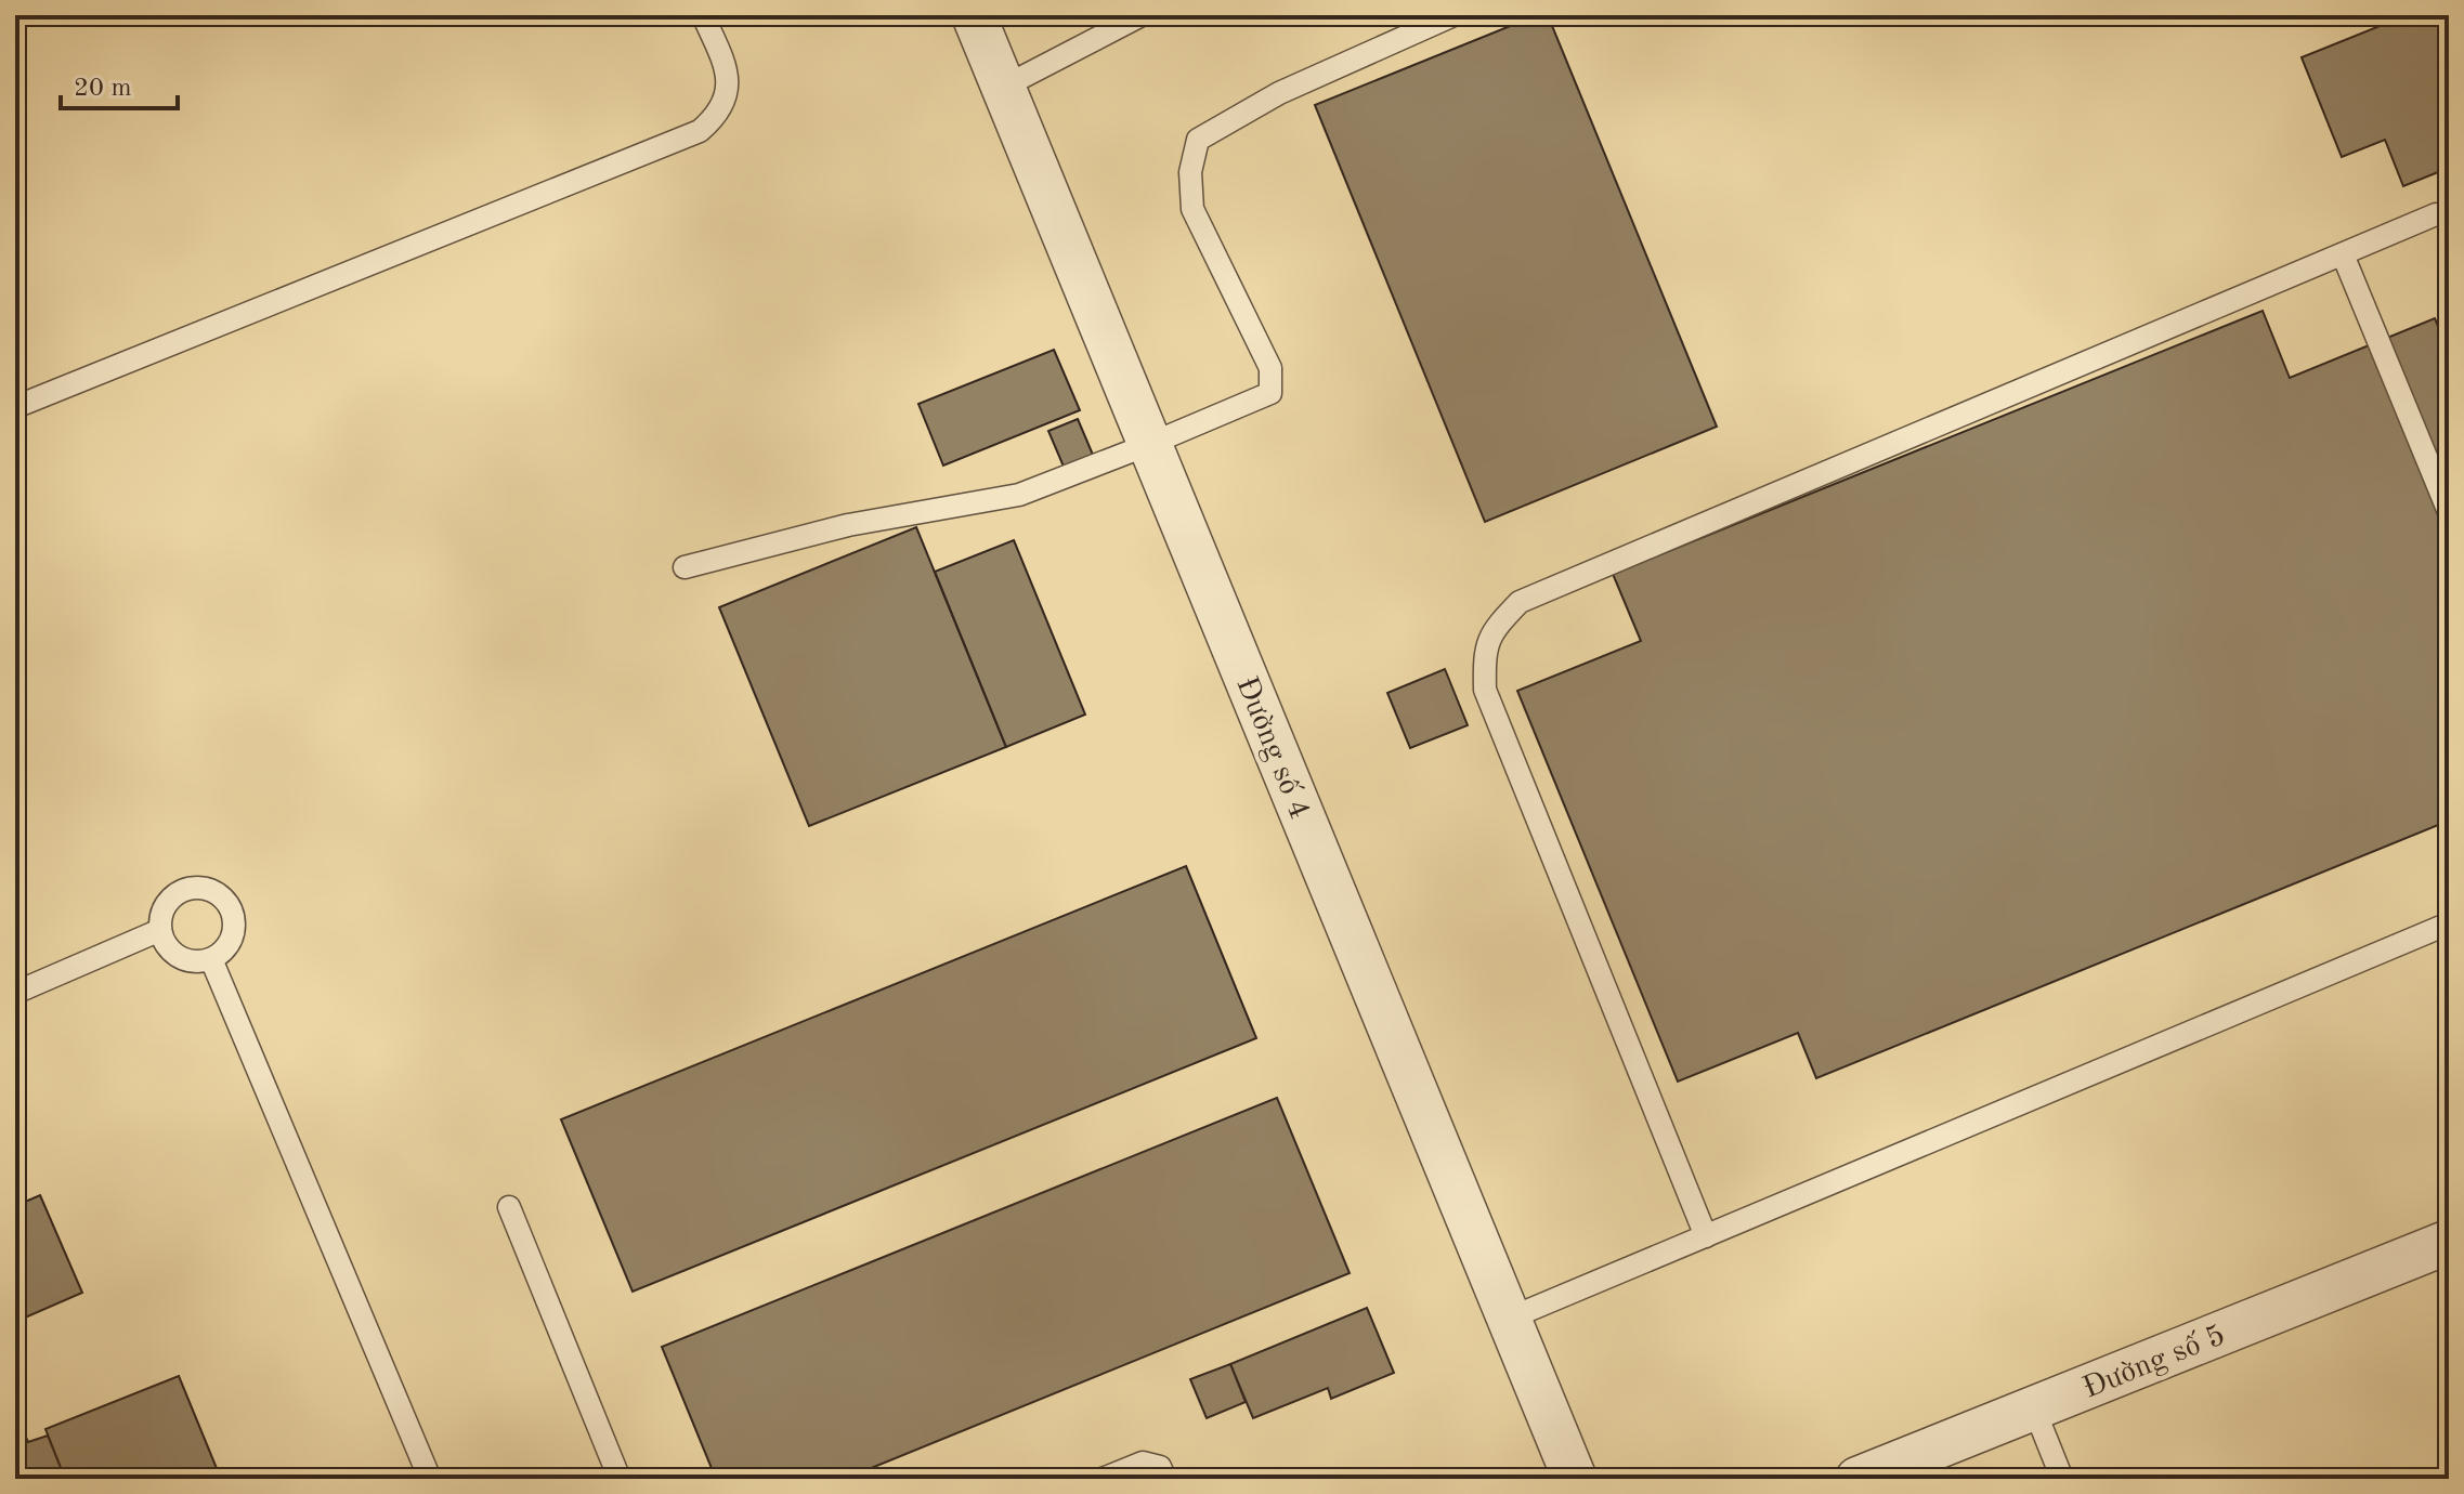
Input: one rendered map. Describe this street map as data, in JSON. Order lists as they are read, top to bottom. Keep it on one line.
{"streets":{"street":["Đường số 4","Đường số 5"]},"scale_bar":"20 m"}
